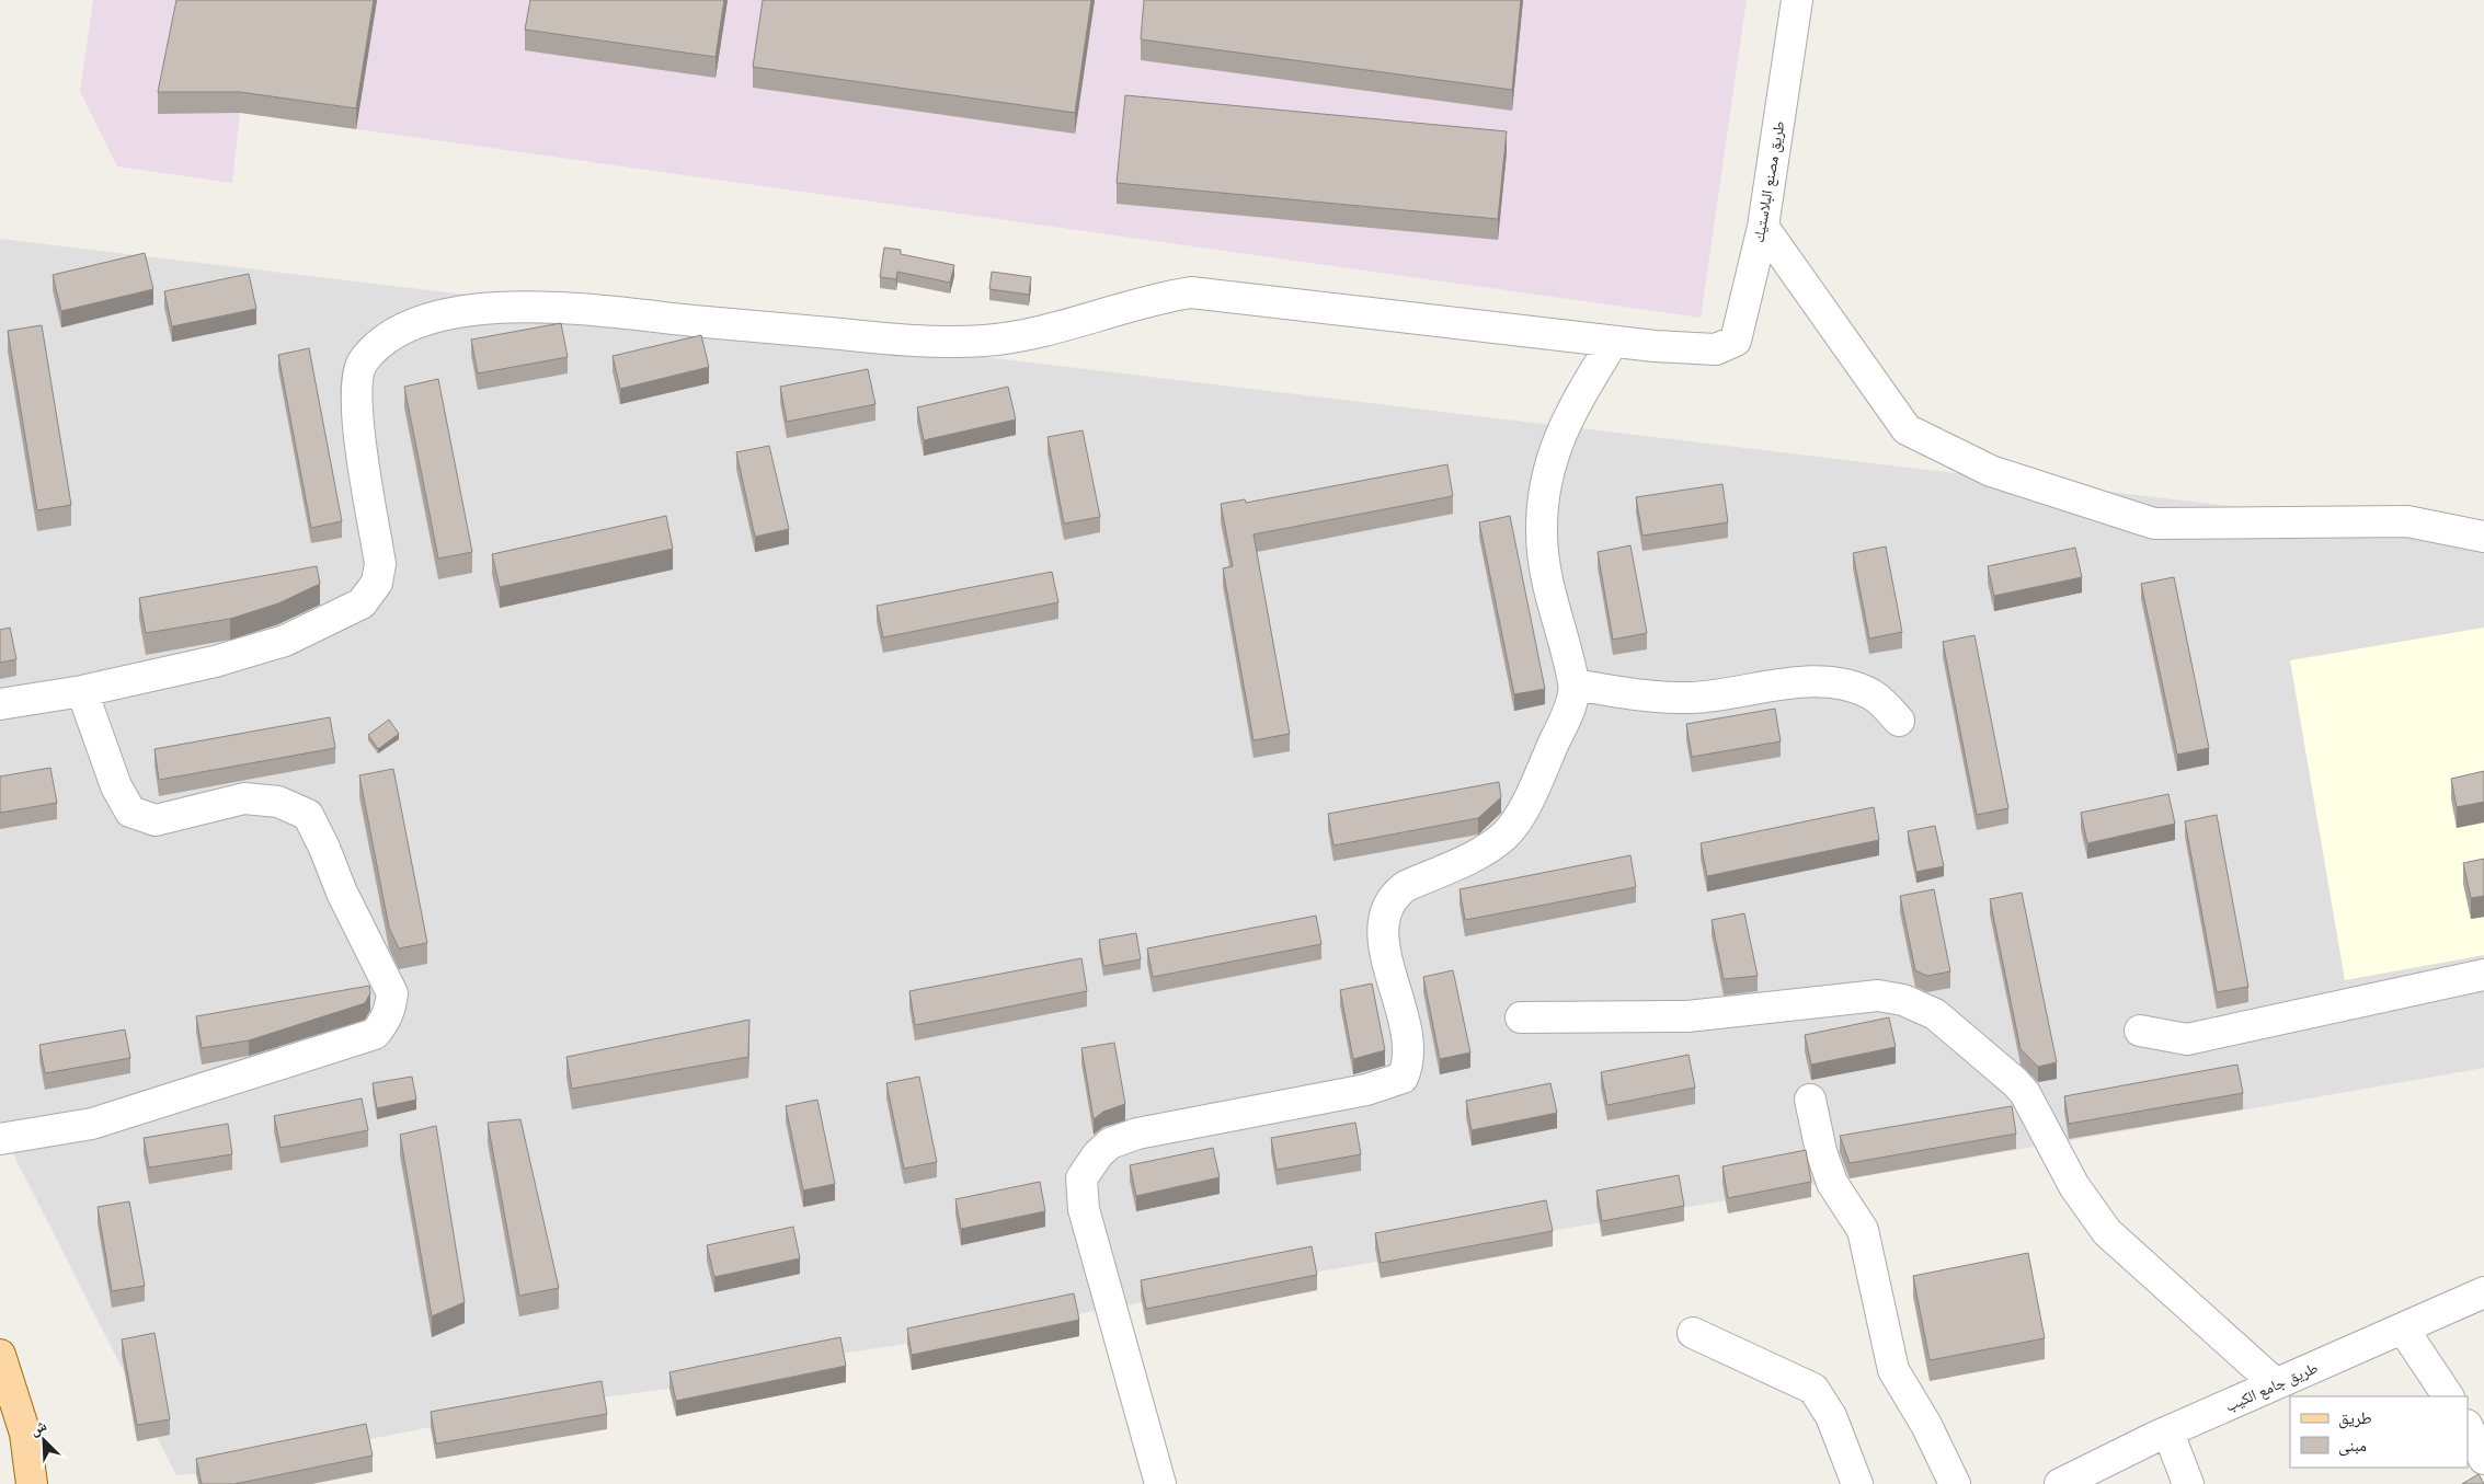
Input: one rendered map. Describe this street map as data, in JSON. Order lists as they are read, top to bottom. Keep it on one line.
{"streets":{"street":["طريق مصنع البلاستيك","طريق جامع الكيب"]},"legend":["طريق","مبنى"],"north":"top left"}
